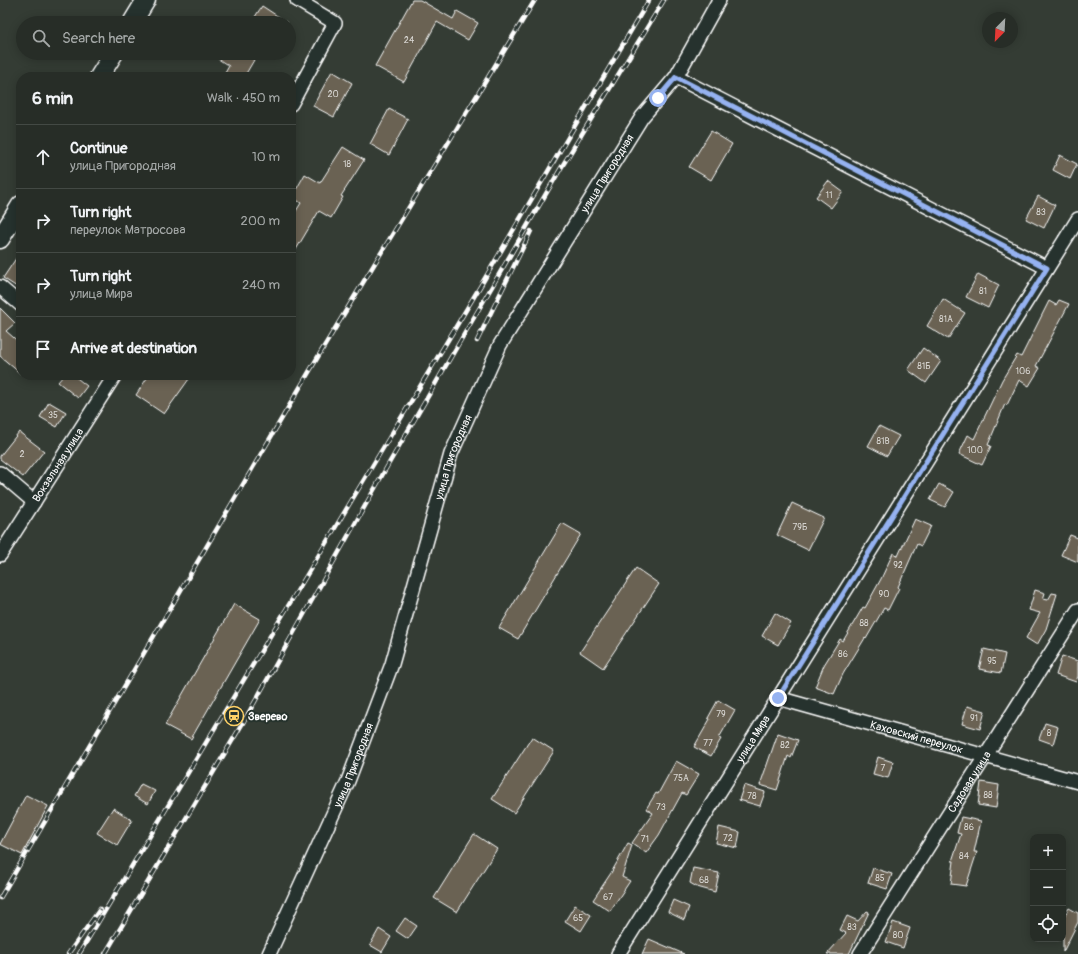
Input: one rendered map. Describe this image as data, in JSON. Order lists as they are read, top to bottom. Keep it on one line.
{"streets":{"street":["улица Пригородная","Вокзальная улица","Каховский переулок","улица Мира","Садовая улица"]},"crossings":[["Каховский переулок","улица Мира"],["Каховский переулок","Садовая улица"]],"places":{"station":["Зверево"]},"house_numbers":["24","20","18","11","83","81","81А","81Б","106","35","81В","100","2","79Б","92","90","88","86","95","79","91","8","77","82","7","75А","88","78","73","86","72","71","84","85","68","67","65","83","80"],"north":"bottom left","page":{"search":"Search here","heading":["6 min","Walk · 450 m"],"list":[["Continue","улица Пригородная","10 m"],["Turn right","переулок Матросова","200 m"],["Turn right","улица Мира","240 m"],"Arrive at destination"],"map_buttons":["+","−"]}}
